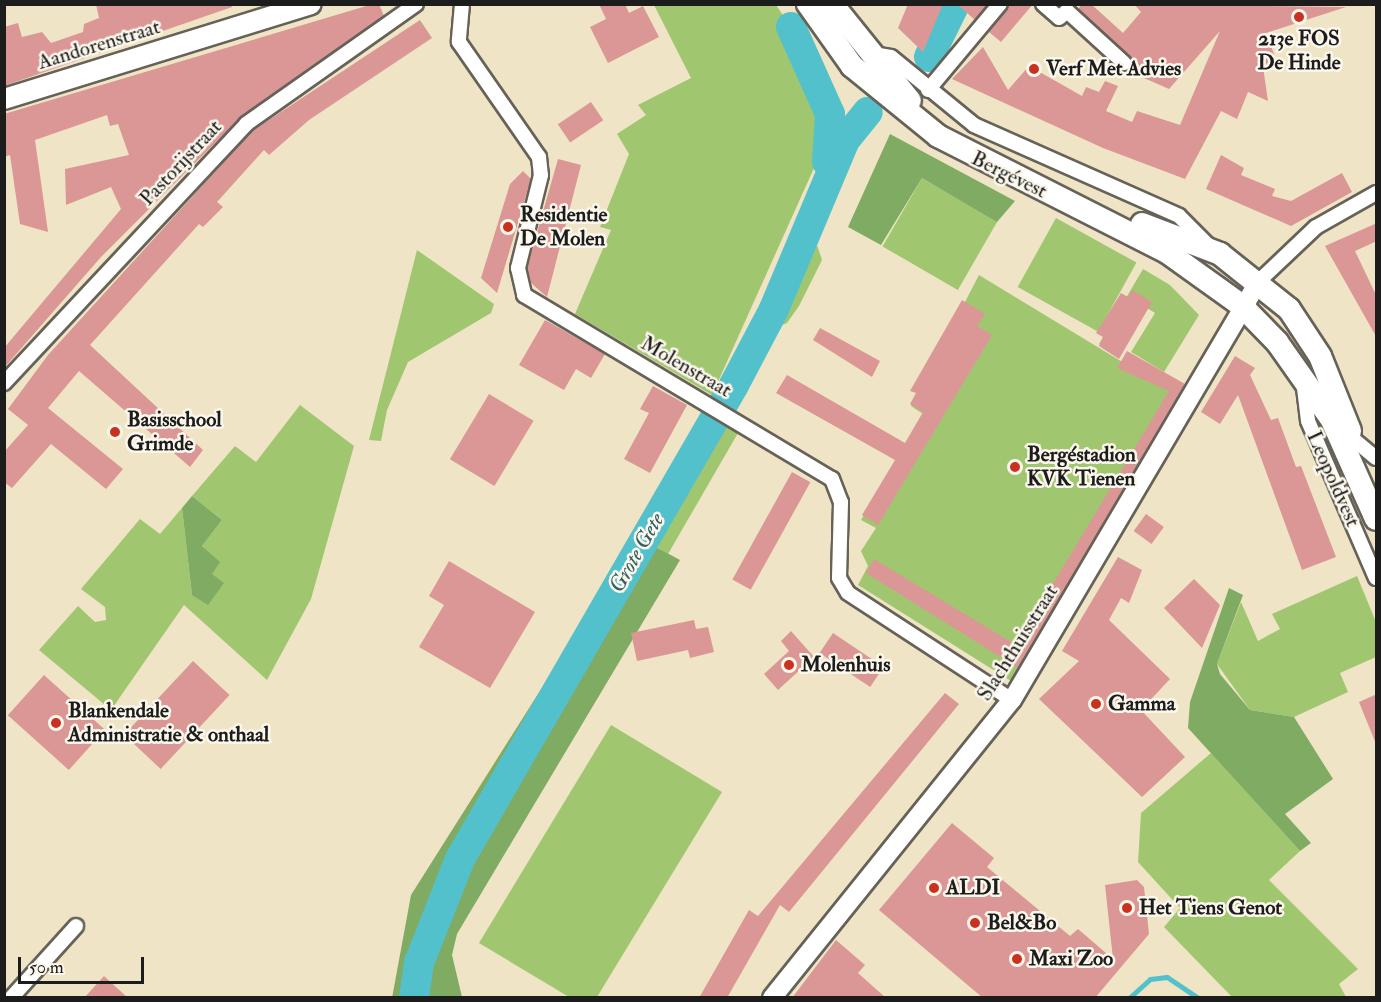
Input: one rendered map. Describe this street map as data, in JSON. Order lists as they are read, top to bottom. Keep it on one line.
{"streets":{"main road":["Aandorenstraat","Bergévest","Leopoldvest"],"street":["Pastorijstraat","Molenstraat","Slachthuisstraat"]},"crossings":[["Bergévest","Leopoldvest"],["Bergévest","Slachthuisstraat"],["Molenstraat","Slachthuisstraat"],["Leopoldvest","Slachthuisstraat"]],"water":["Grote Gete"],"places":["213e FOS De Hinde","Verf Met Advies","Residentie De Molen","Basisschool Grimde","Bergéstadion KVK Tienen","Molenhuis","Gamma","Blankendale Administratie & onthaal","ALDI","Het Tiens Genot","Bel&Bo","Maxi Zoo"],"scale_bar":"50 m"}
